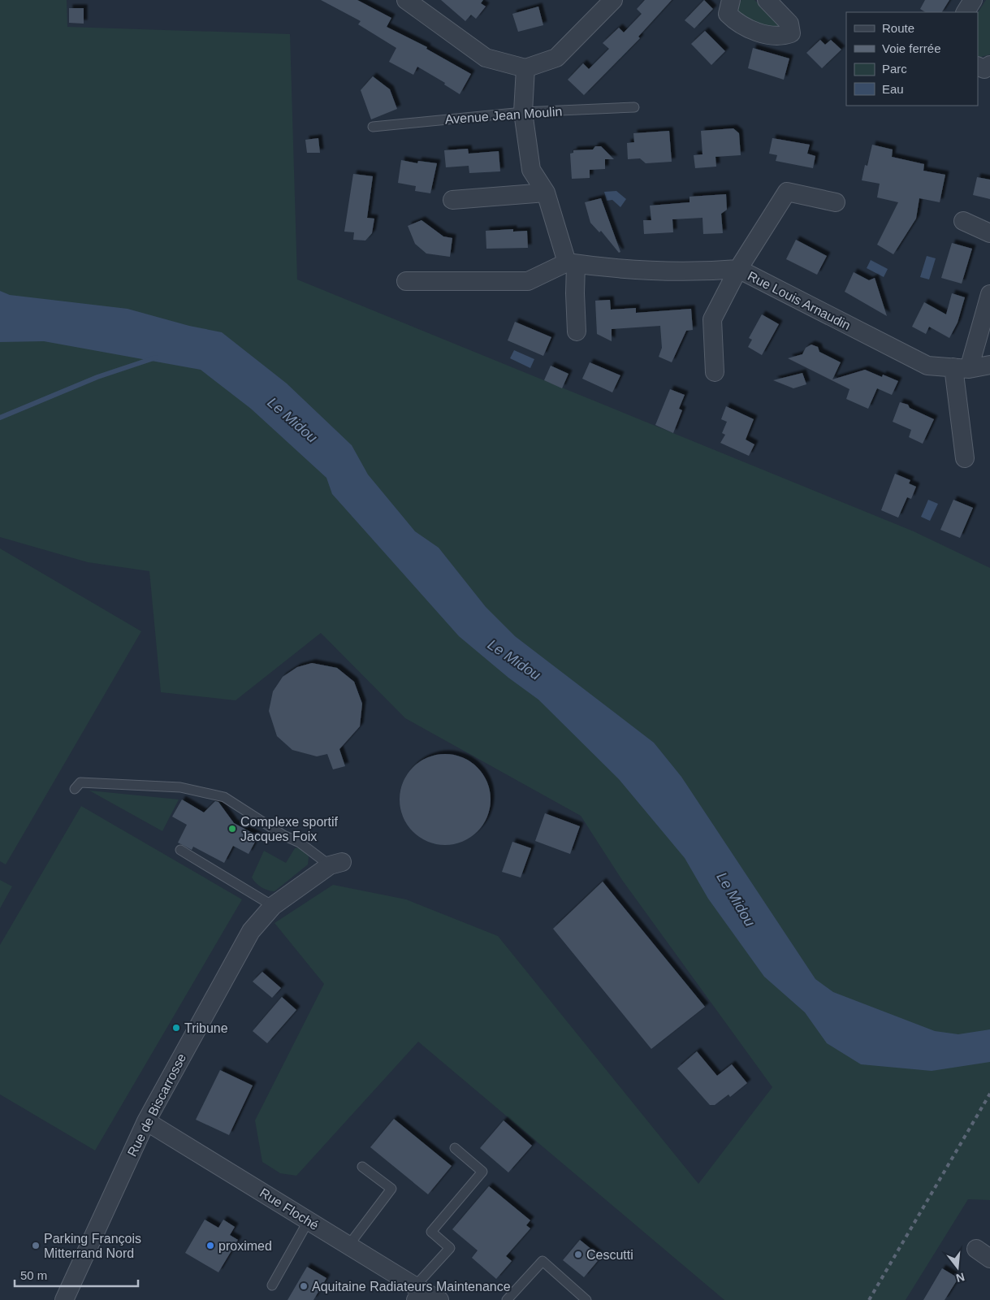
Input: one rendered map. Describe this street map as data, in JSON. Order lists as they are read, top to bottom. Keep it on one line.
{"streets":{"street":["Rue Louis Arnaudin","Rue de Biscarrosse","Rue Floché"],"lane":["Avenue Jean Moulin"]},"crossings":[["Rue de Biscarrosse","Rue Floché"]],"water":["Le Midou"],"places":["Complexe sportif Jacques Foix","Tribune","Parking François Mitterrand Nord","proximed","Cescutti","Aquitaine Radiateurs Maintenance"],"legend":["Route","Voie ferrée","Parc","Eau"],"scale_bar":"50 m","north":"bottom"}
